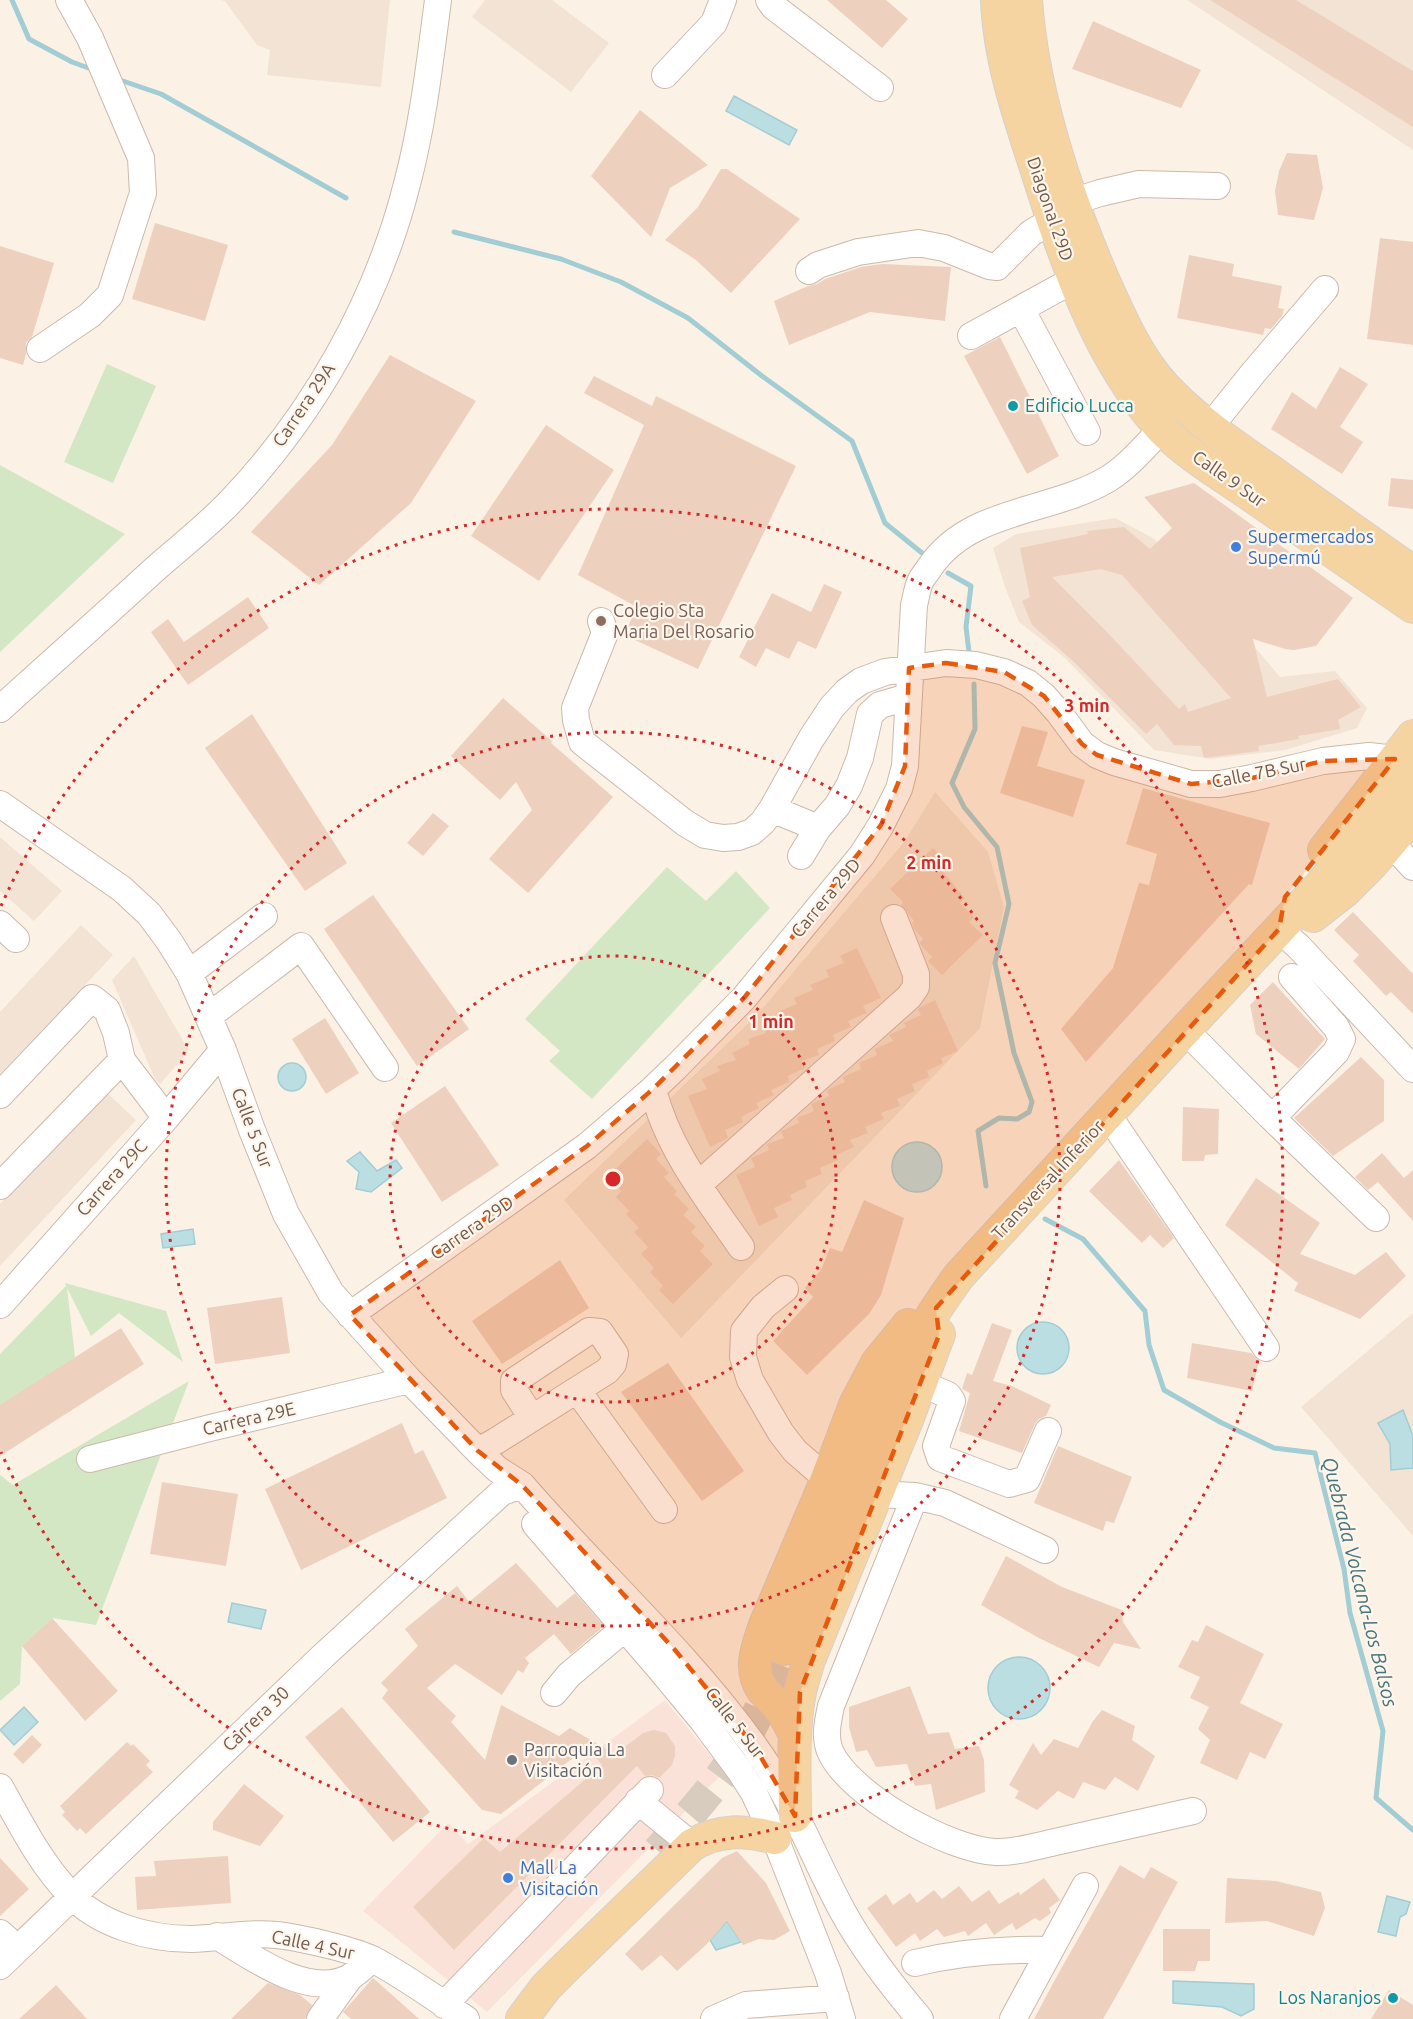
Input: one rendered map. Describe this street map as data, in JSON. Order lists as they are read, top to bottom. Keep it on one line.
{"streets":{"main road":["Diagonal 29D","Calle 9 Sur","Transversal Inferior"],"street":["Carrera 29A","Calle 7B Sur","Carrera 29D","Calle 5 Sur","Carrera 29C","Carrera 29E","Carrera 30","Calle 4 Sur"]},"crossings":[["Diagonal 29D","Calle 9 Sur"],["Calle 9 Sur","Carrera 29D"],["Calle 7B Sur","Carrera 29D"],["Calle 7B Sur","Transversal Inferior"],["Carrera 29D","Calle 5 Sur"],["Calle 5 Sur","Carrera 29C"],["Calle 5 Sur","Carrera 29E"],["Calle 5 Sur","Carrera 30"],["Carrera 30","Calle 4 Sur"]],"water":["Quebrada Volcana-Los Balsos"],"places":["Edificio Lucca","Supermercados Supermú","Colegio Sta Maria Del Rosario","Parroquia La Visitación","Mall La Visitación","Los Naranjos"],"rings":["3 min","2 min","1 min"]}
